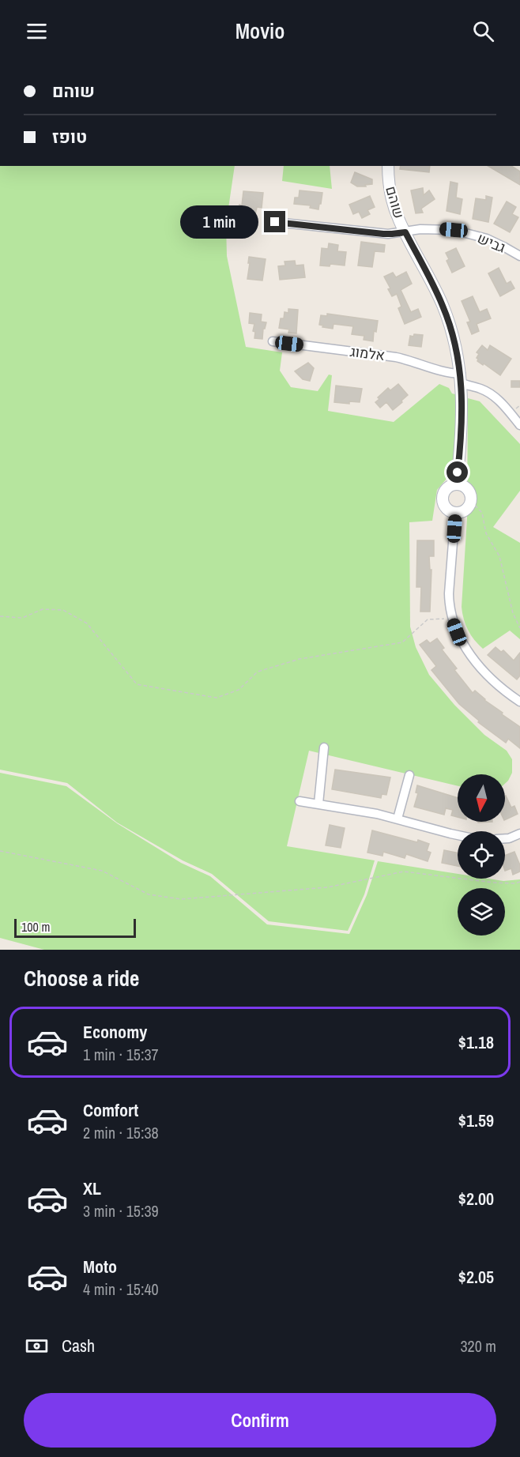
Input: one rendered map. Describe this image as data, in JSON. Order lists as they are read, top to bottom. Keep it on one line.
{"streets":{"street":["שוהם","גביש","אלמוג"]},"crossings":[["שוהם","גביש"],["שוהם","אלמוג"]],"scale_bar":"100 m","north":"bottom","page":{"header":"Movio","banner":["שוהם","טופז"],"bubble":"1 min","scale":"100 m","heading":"Choose a ride","list":[{"name":"Economy","note":"1 min · 15:37","value":"$1.18"},{"name":"Comfort","note":"2 min · 15:38","value":"$1.59"},{"name":"XL","note":"3 min · 15:39","value":"$2.00"},{"name":"Moto","note":"4 min · 15:40","value":"$2.05"}],"pay":["Cash","320 m"],"buttons":"Confirm"}}
